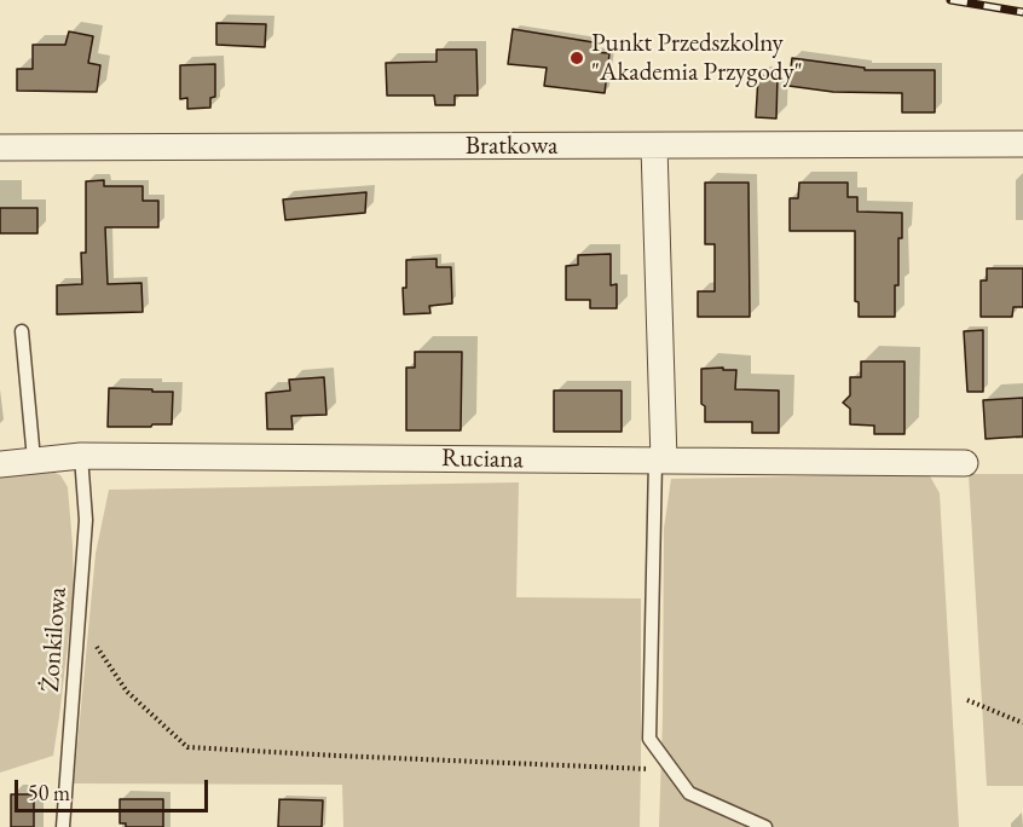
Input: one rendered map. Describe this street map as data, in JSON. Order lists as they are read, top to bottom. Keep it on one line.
{"streets":{"street":["Bratkowa","Ruciana"],"lane":["Żonkilowa"]},"crossings":[["Ruciana","Żonkilowa"]],"places":["Punkt Przedszkolny \"Akademia Przygody\""],"scale_bar":"50 m"}
